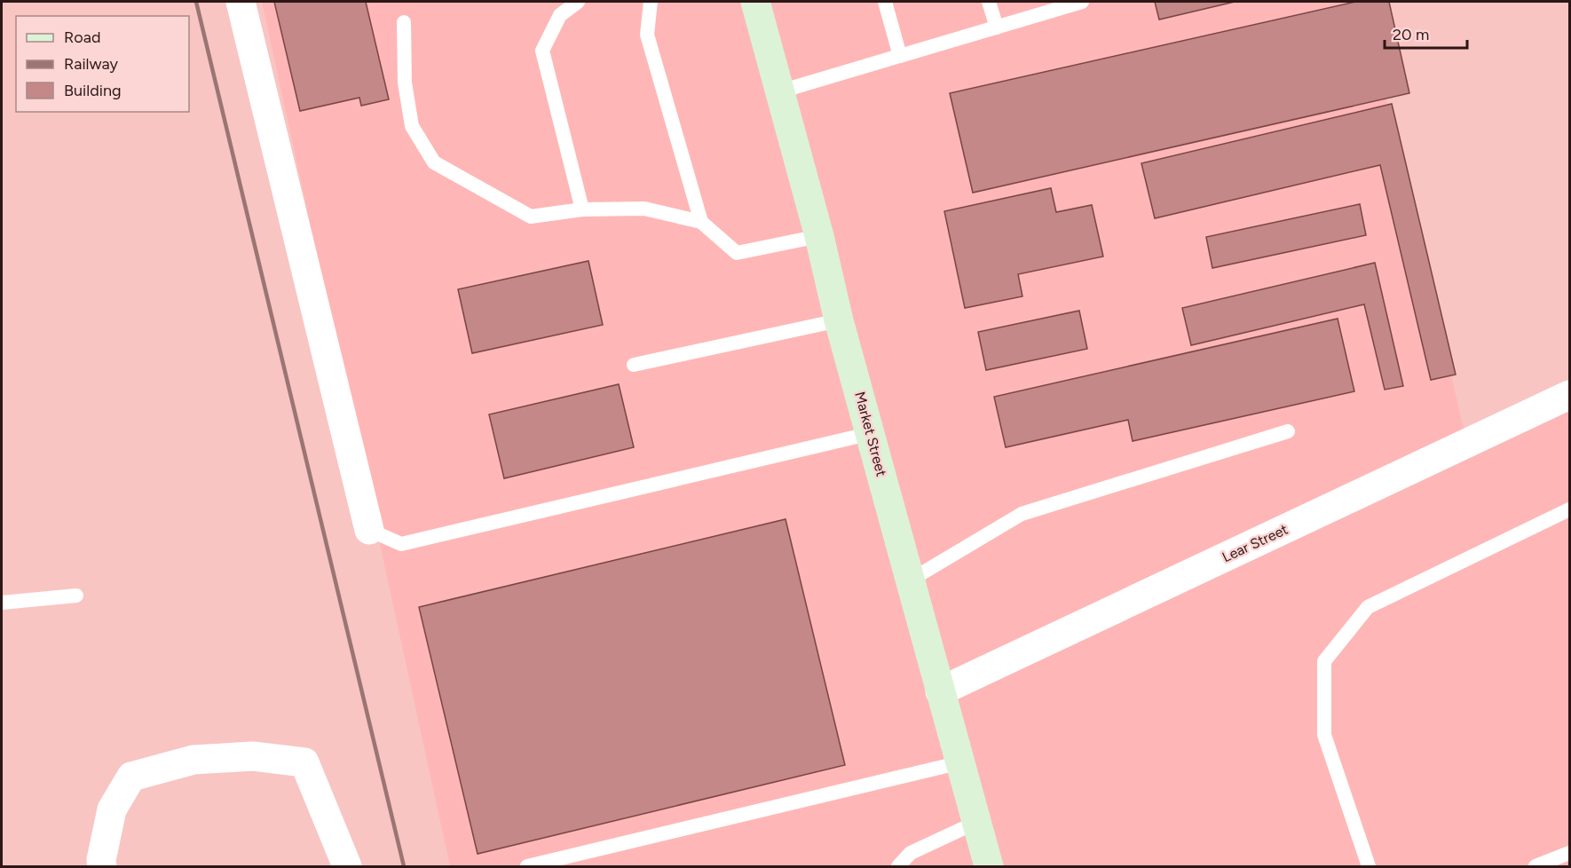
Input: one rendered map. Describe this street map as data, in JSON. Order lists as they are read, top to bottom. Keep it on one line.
{"streets":{"main road":["Market Street"],"street":["Lear Street"]},"crossings":[["Market Street","Lear Street"]],"legend":["Road","Railway","Building"],"scale_bar":"20 m"}
